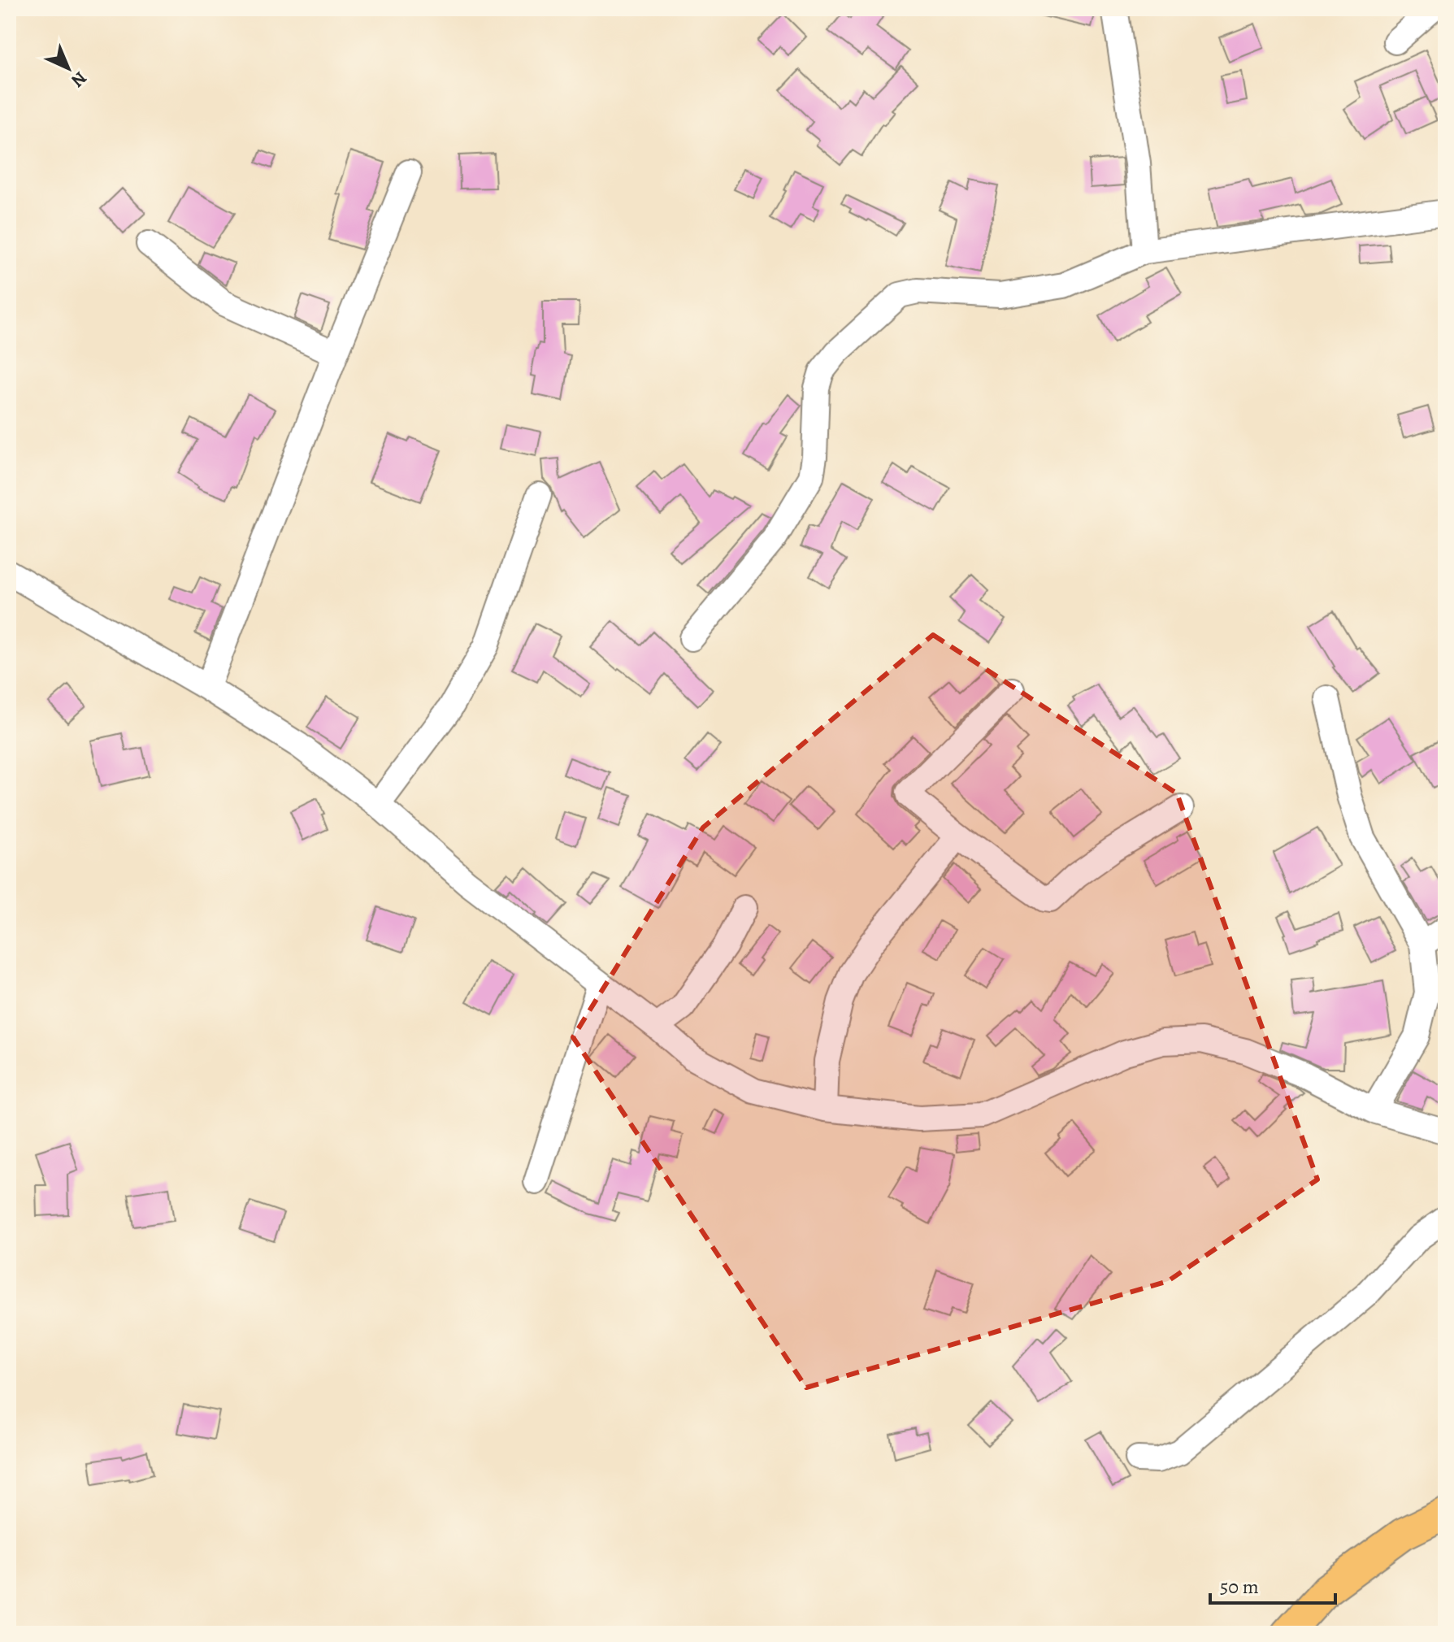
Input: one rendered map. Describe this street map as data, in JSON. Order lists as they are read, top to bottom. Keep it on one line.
{"scale_bar":"50 m","north":"bottom right"}
